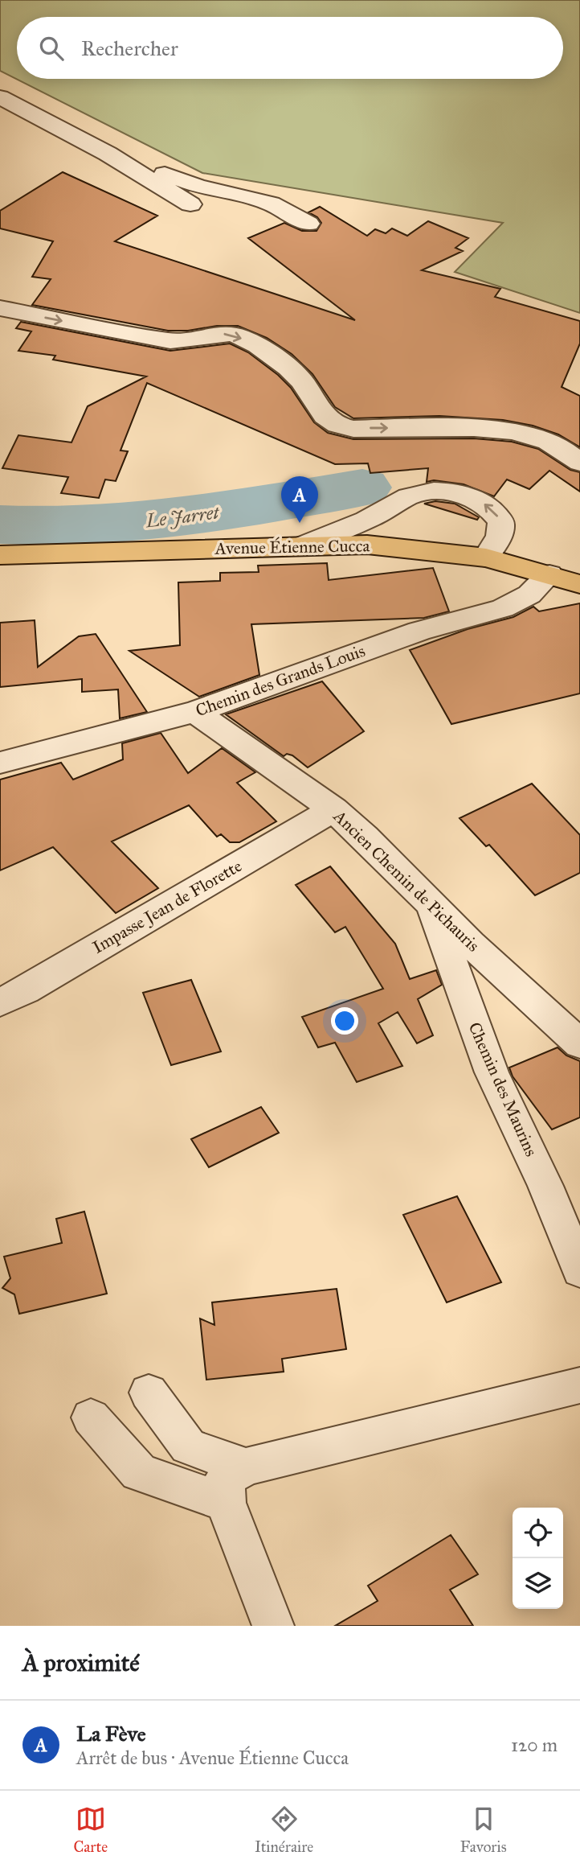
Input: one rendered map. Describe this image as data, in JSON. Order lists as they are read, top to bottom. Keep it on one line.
{"streets":{"main road":["Avenue Étienne Cucca"],"street":["Chemin des Grands Louis","Ancien Chemin de Pichauris","Impasse Jean de Florette","Chemin des Maurins"]},"crossings":[["Avenue Étienne Cucca","Chemin des Grands Louis"],["Chemin des Grands Louis","Ancien Chemin de Pichauris"],["Ancien Chemin de Pichauris","Impasse Jean de Florette"],["Ancien Chemin de Pichauris","Chemin des Maurins"]],"water":["Le Jarret"],"page":{"search":"Rechercher","pins":"A","heading":"À proximité","list":[{"mark":"A","name":"La Fève","note":"Arrêt de bus · Avenue Étienne Cucca","value":"120 m"}],"nav":["Carte","Itinéraire","Favoris"]}}
